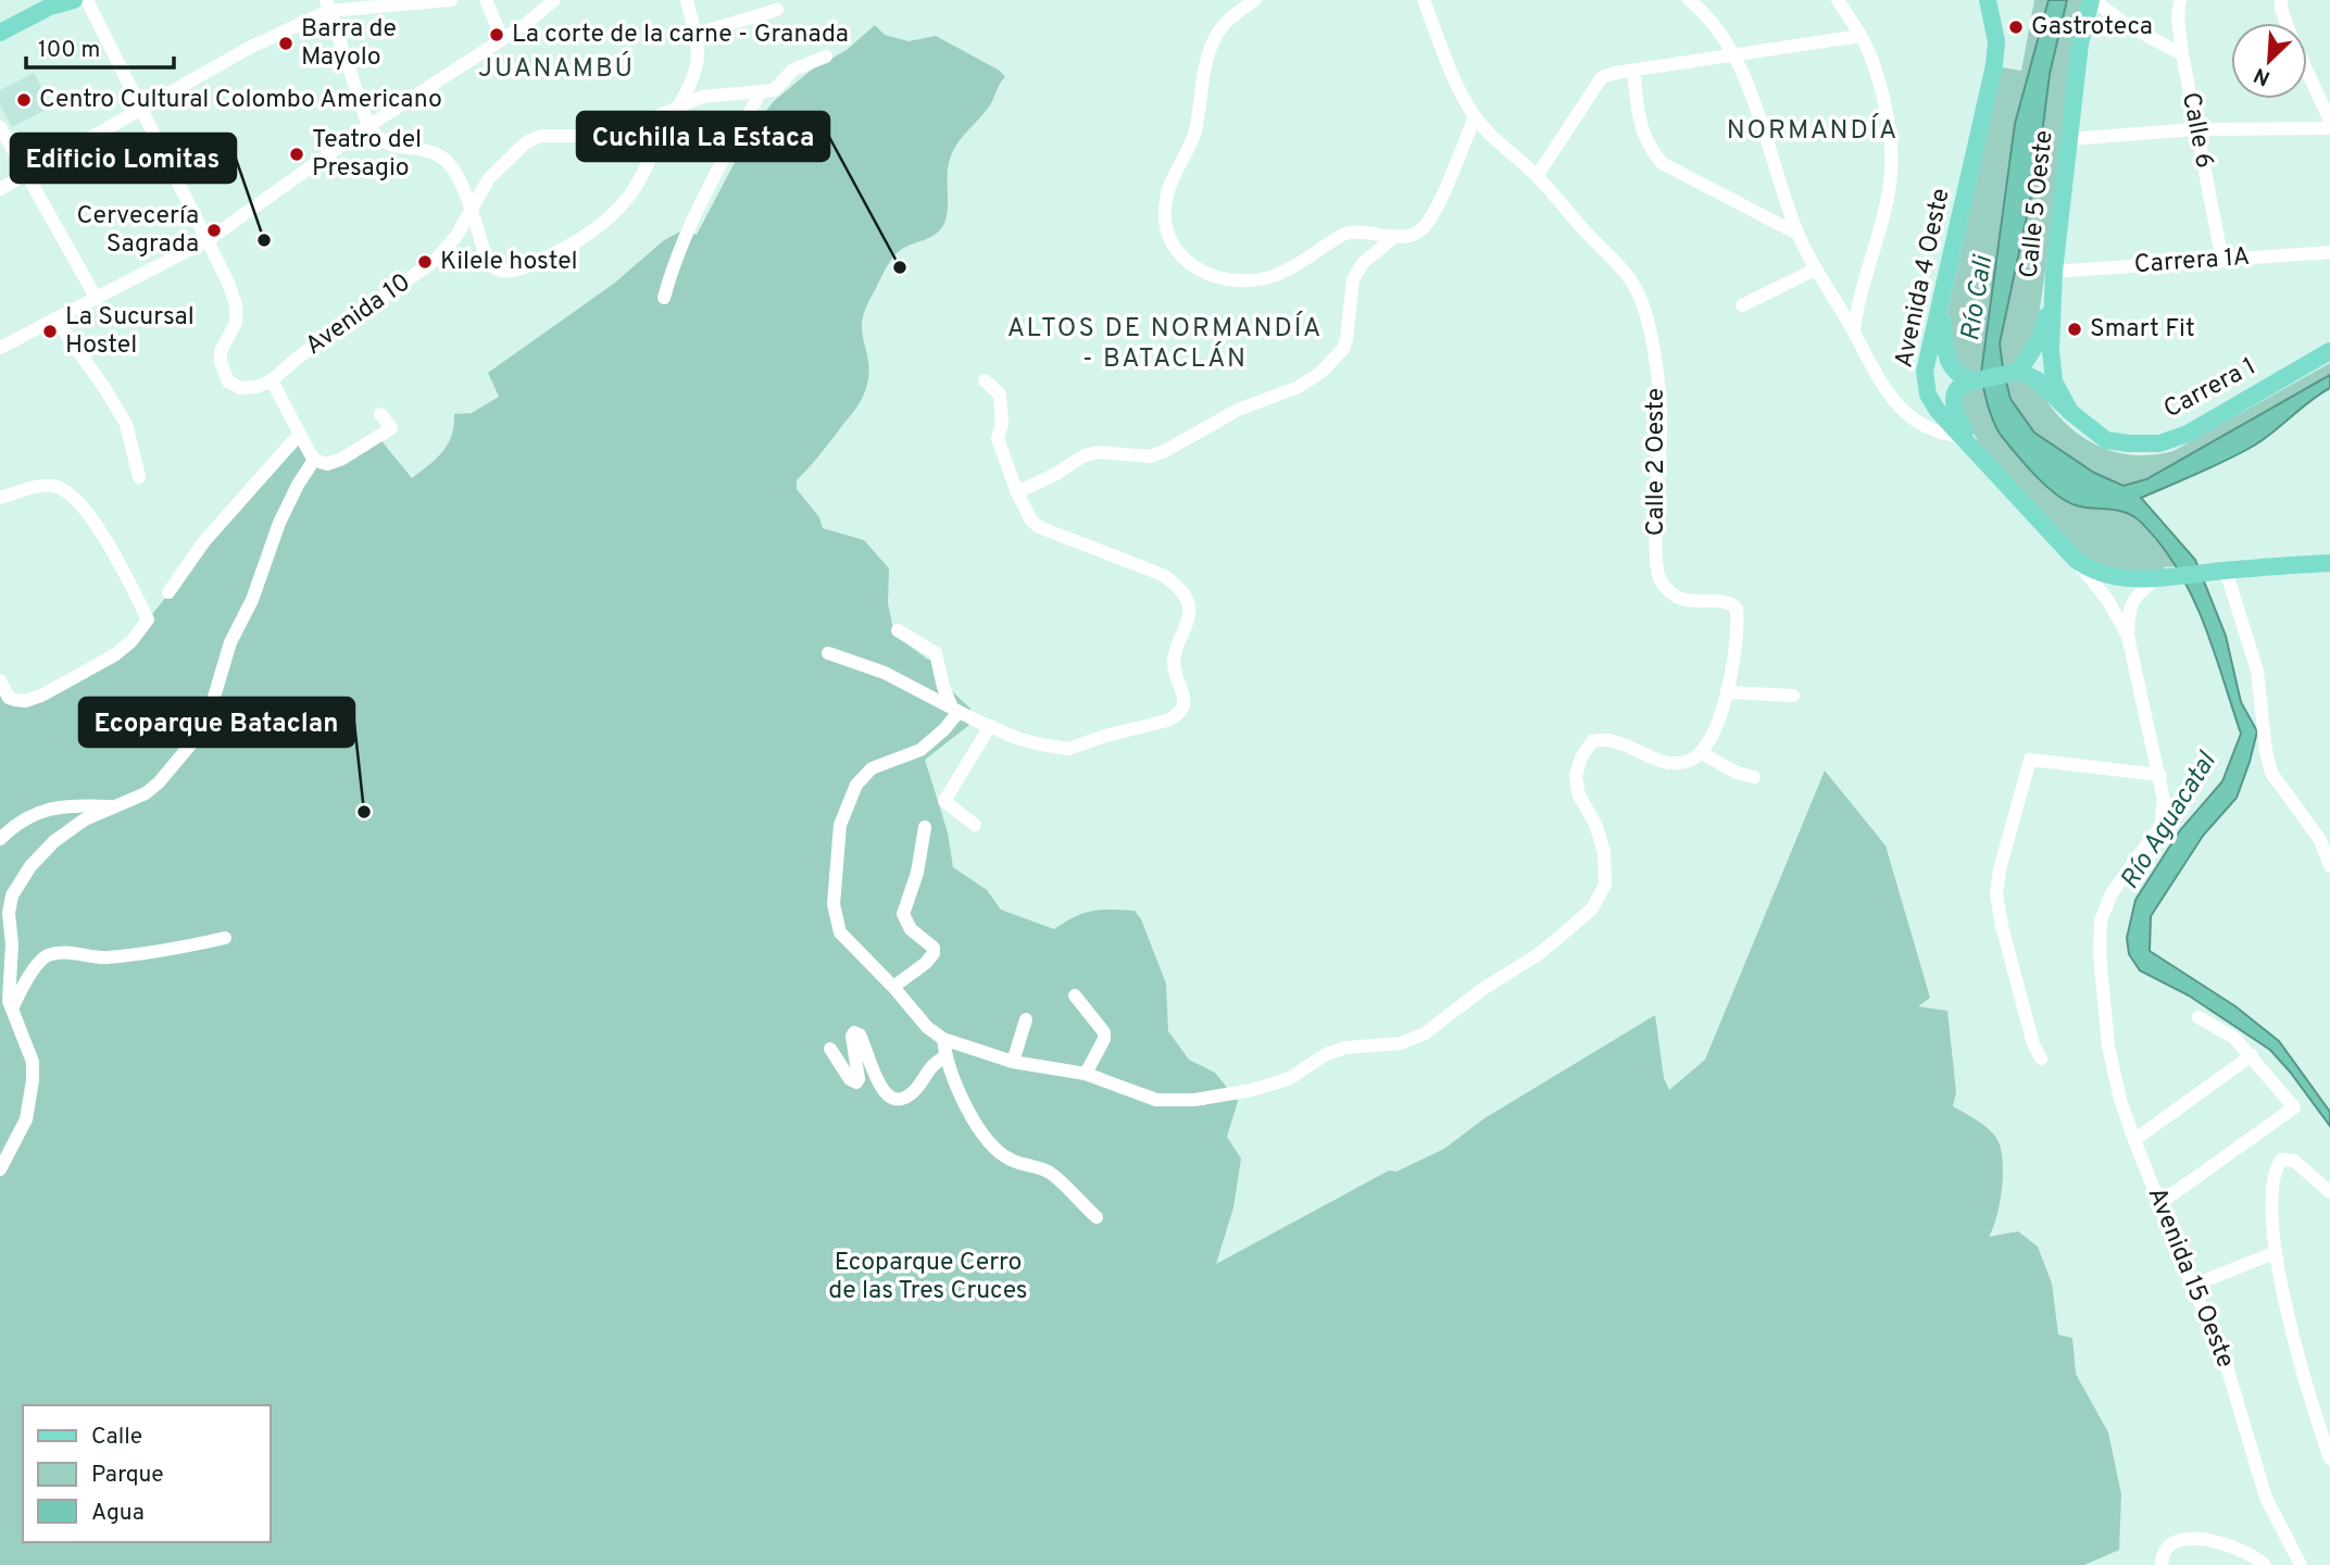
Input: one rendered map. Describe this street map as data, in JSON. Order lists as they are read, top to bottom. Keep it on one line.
{"streets":{"main road":["Calle 5 Oeste","Avenida 4 Oeste","Carrera 1"],"street":["Calle 6","Carrera 1A","Avenida 10","Calle 2 Oeste","Avenida 15 Oeste"]},"crossings":[["Calle 6","Carrera 1A"],["Calle 5 Oeste","Carrera 1A"],["Calle 5 Oeste","Carrera 1"],["Avenida 4 Oeste","Avenida 15 Oeste"]],"districts":["JUANAMBÚ","NORMANDÍA","ALTOS DE NORMANDÍA - BATACLÁN"],"water":["Río Cali","Río Aguacatal"],"parks":["Ecoparque Cerro de las Tres Cruces"],"places":["Gastroteca","La corte de la carne - Granada","Barra de Mayolo","Centro Cultural Colombo Americano","Teatro del Presagio","Cervecería Sagrada","Edificio Lomitas","Kilele hostel","Cuchilla La Estaca","Smart Fit","La Sucursal Hostel","Ecoparque Bataclan"],"legend":["Calle","Parque","Agua"],"scale_bar":"100 m","north":"bottom left"}
